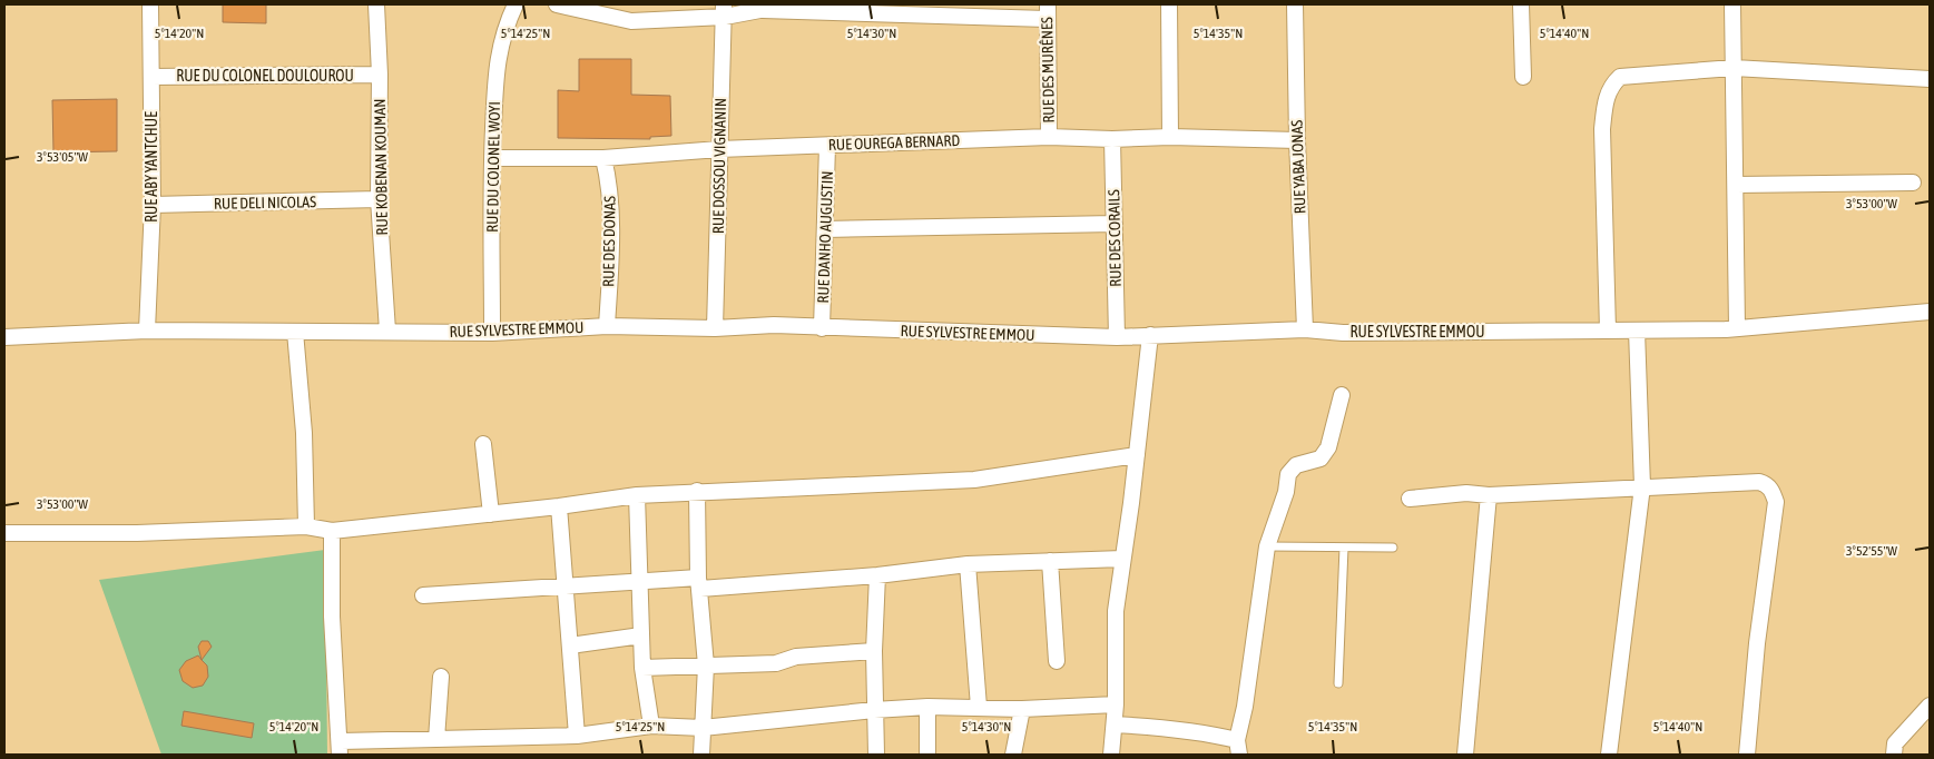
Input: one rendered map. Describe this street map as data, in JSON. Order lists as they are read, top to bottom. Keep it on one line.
{"streets":{"street":["RUE DES MURÊNES","RUE DU COLONEL DOULOUROU","RUE OUREGA BERNARD","RUE DOSSOU VIGNANIN","RUE ABY YANTCHUE","RUE KOBENAN KOUMAN","RUE DU COLONEL WOYI","RUE YABA JONAS","RUE DELI NICOLAS","RUE DANHO AUGUSTIN","RUE DES CORAILS","RUE DES DONAS","RUE SYLVESTRE EMMOU"]},"crossings":[["RUE DES MURÊNES","RUE OUREGA BERNARD"],["RUE DU COLONEL DOULOUROU","RUE ABY YANTCHUE"],["RUE DU COLONEL DOULOUROU","RUE KOBENAN KOUMAN"],["RUE OUREGA BERNARD","RUE DOSSOU VIGNANIN"],["RUE OUREGA BERNARD","RUE DU COLONEL WOYI"],["RUE OUREGA BERNARD","RUE YABA JONAS"],["RUE OUREGA BERNARD","RUE DANHO AUGUSTIN"],["RUE OUREGA BERNARD","RUE DES CORAILS"],["RUE OUREGA BERNARD","RUE DES DONAS"],["RUE DOSSOU VIGNANIN","RUE SYLVESTRE EMMOU"],["RUE ABY YANTCHUE","RUE DELI NICOLAS"],["RUE ABY YANTCHUE","RUE SYLVESTRE EMMOU"],["RUE KOBENAN KOUMAN","RUE DELI NICOLAS"],["RUE KOBENAN KOUMAN","RUE SYLVESTRE EMMOU"],["RUE DU COLONEL WOYI","RUE SYLVESTRE EMMOU"],["RUE YABA JONAS","RUE SYLVESTRE EMMOU"],["RUE DANHO AUGUSTIN","RUE SYLVESTRE EMMOU"],["RUE DES CORAILS","RUE SYLVESTRE EMMOU"],["RUE DES DONAS","RUE SYLVESTRE EMMOU"]],"coordinates":["5°14'20\"N","5°14'25\"N","5°14'30\"N","5°14'35\"N","5°14'40\"N","3°53'05\"W","3°53'00\"W","3°52'55\"W"]}
